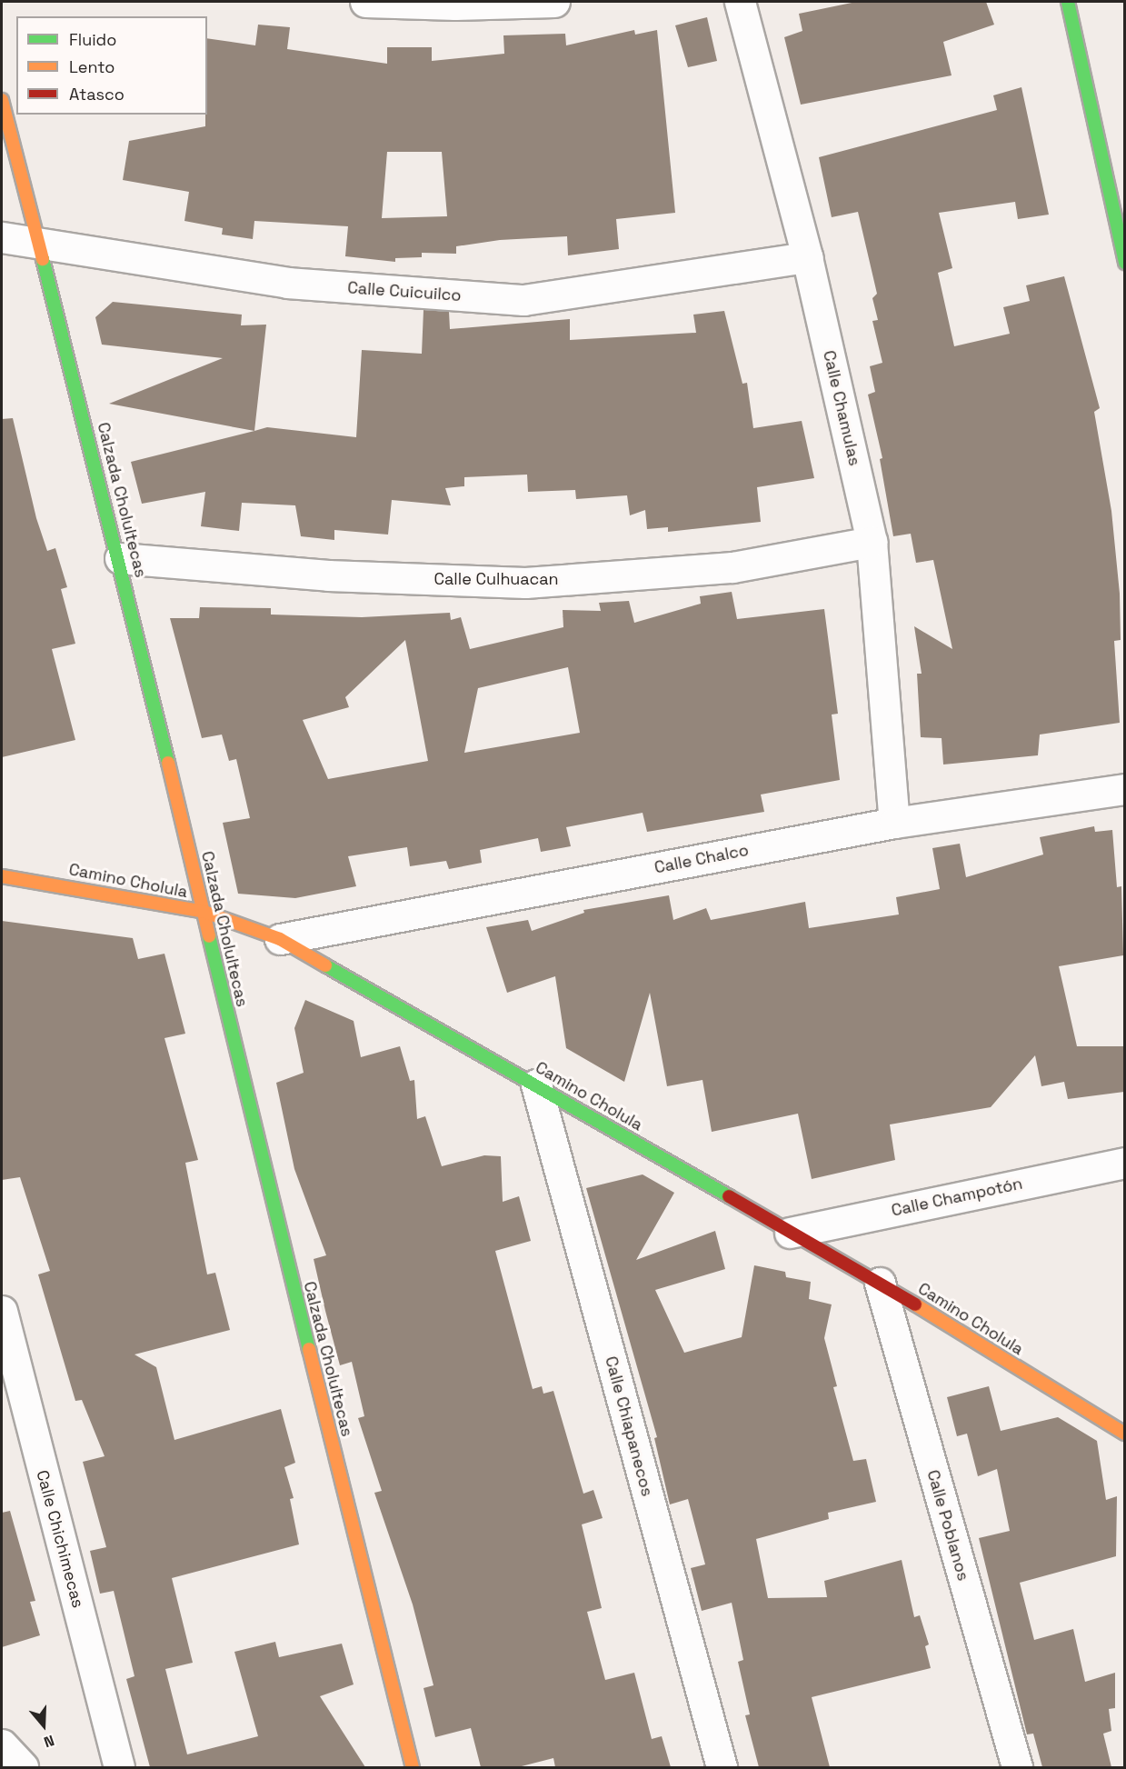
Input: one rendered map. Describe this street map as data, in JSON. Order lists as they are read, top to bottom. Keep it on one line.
{"streets":{"street":["Calle Cuicuilco","Calle Chamulas","Calzada Cholultecas","Calle Culhuacan","Calle Chalco","Camino Cholula","Calle Champotón","Calle Chiapanecos","Calle Poblanos","Calle Chichimecas"]},"crossings":[["Calle Cuicuilco","Calle Chamulas"],["Calle Cuicuilco","Calzada Cholultecas"],["Calle Chamulas","Calle Culhuacan"],["Calle Chamulas","Calle Chalco"],["Calzada Cholultecas","Calle Culhuacan"],["Calzada Cholultecas","Camino Cholula"],["Calle Chalco","Camino Cholula"],["Camino Cholula","Calle Champotón"],["Camino Cholula","Calle Chiapanecos"],["Camino Cholula","Calle Poblanos"]],"legend":["Fluido","Lento","Atasco"],"north":"bottom"}
